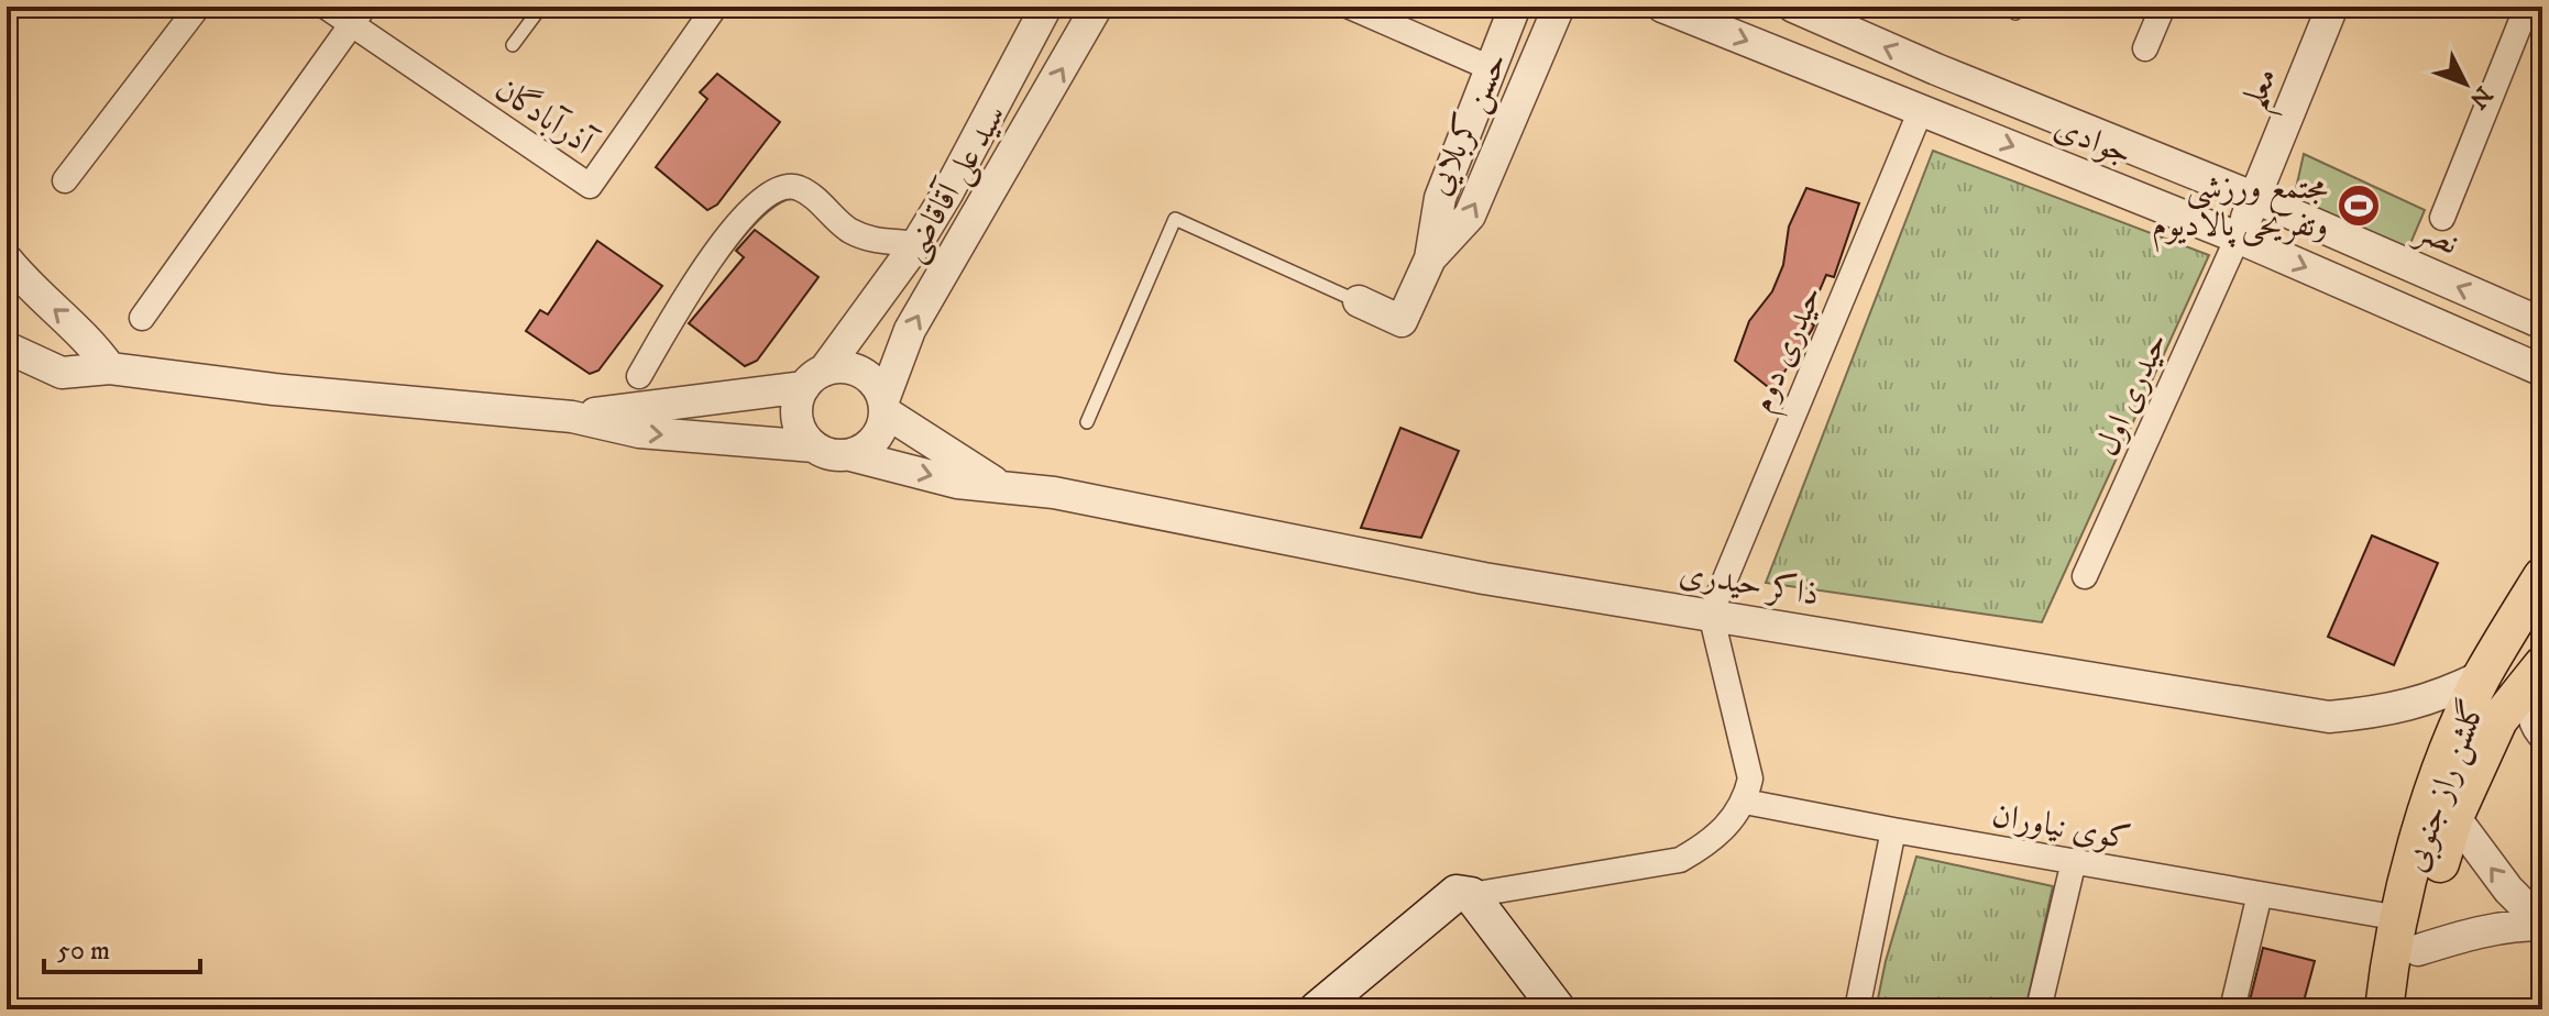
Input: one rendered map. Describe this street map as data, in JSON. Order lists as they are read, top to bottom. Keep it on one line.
{"streets":{"main road":["گلشن راز جنوبی"],"street":["معلم","آذرآبادگان","حسن کربلایی","جوادی","سید علی آقاقاضی","نصر","حیدری دوم","حیدری اول","ذاکر حیدری","کوی نیاوران"]},"crossings":[["معلم","جوادی"],["معلم","نصر"],["معلم","حیدری اول"],["جوادی","نصر"],["جوادی","حیدری دوم"],["جوادی","حیدری اول"],["سید علی آقاقاضی","ذاکر حیدری"],["حیدری دوم","ذاکر حیدری"],["ذاکر حیدری","گلشن راز جنوبی"],["گلشن راز جنوبی","کوی نیاوران"]],"one_way":["نصر"],"places":{"sports":["مجتمع ورزشی وتفریحی پالادیوم"]},"scale_bar":"50 m","north":"bottom right"}
